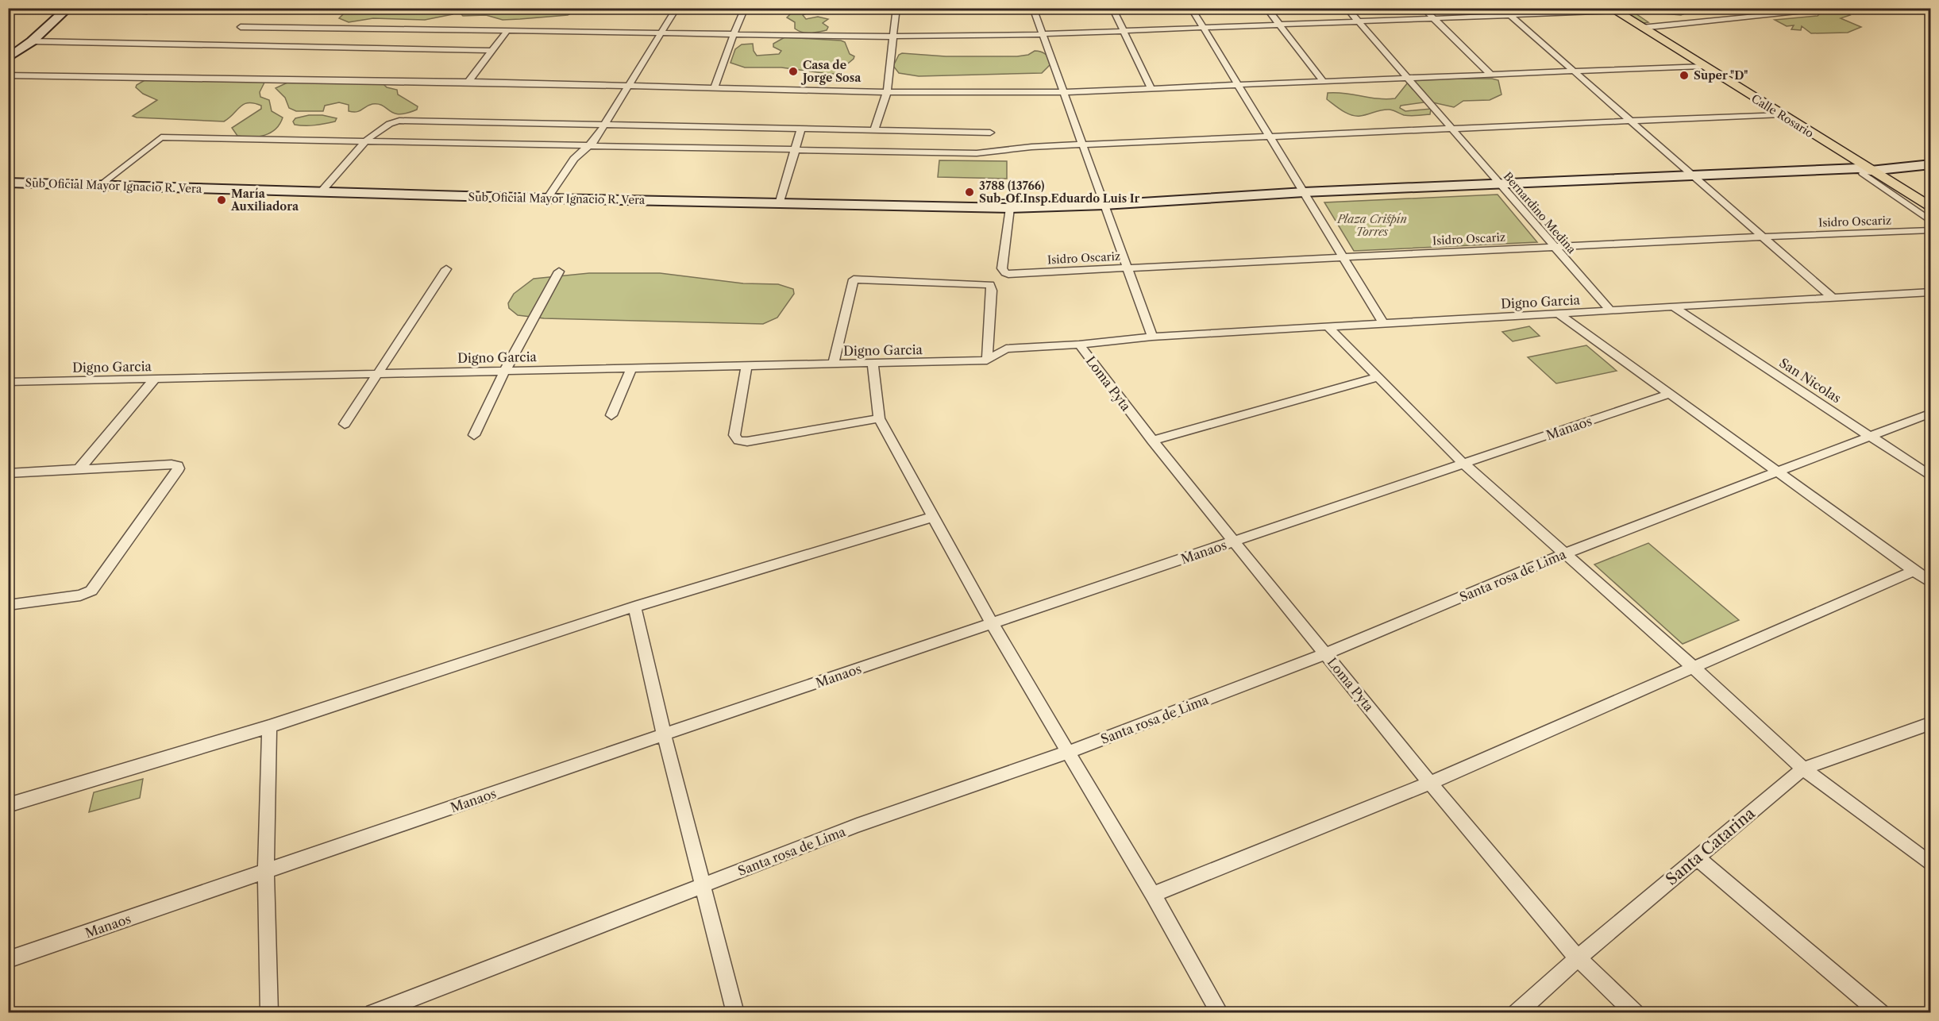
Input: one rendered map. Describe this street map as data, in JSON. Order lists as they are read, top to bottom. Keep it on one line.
{"streets":{"main road":["Calle Rosario"],"street":["Sub Oficial Mayor Ignacio R. Vera","Bernardino Medina","Isidro Oscariz","Digno Garcia","San Nicolas","Loma Pyta","Manaos","Santa rosa de Lima","Santa Catarina"]},"crossings":[["Calle Rosario","Sub Oficial Mayor Ignacio R. Vera"],["Sub Oficial Mayor Ignacio R. Vera","Bernardino Medina"],["Sub Oficial Mayor Ignacio R. Vera","Isidro Oscariz"],["Bernardino Medina","Isidro Oscariz"],["Bernardino Medina","Digno Garcia"],["Digno Garcia","San Nicolas"],["Digno Garcia","Loma Pyta"],["San Nicolas","Santa rosa de Lima"],["Loma Pyta","Manaos"],["Loma Pyta","Santa rosa de Lima"],["Loma Pyta","Santa Catarina"]],"parks":["Plaza Crispín Torres"],"places":["Casa de Jorge Sosa","Super \"D\"","3788 (13766) Sub-Of.Insp.Eduardo Luis Ir","María Auxiliadora"]}
